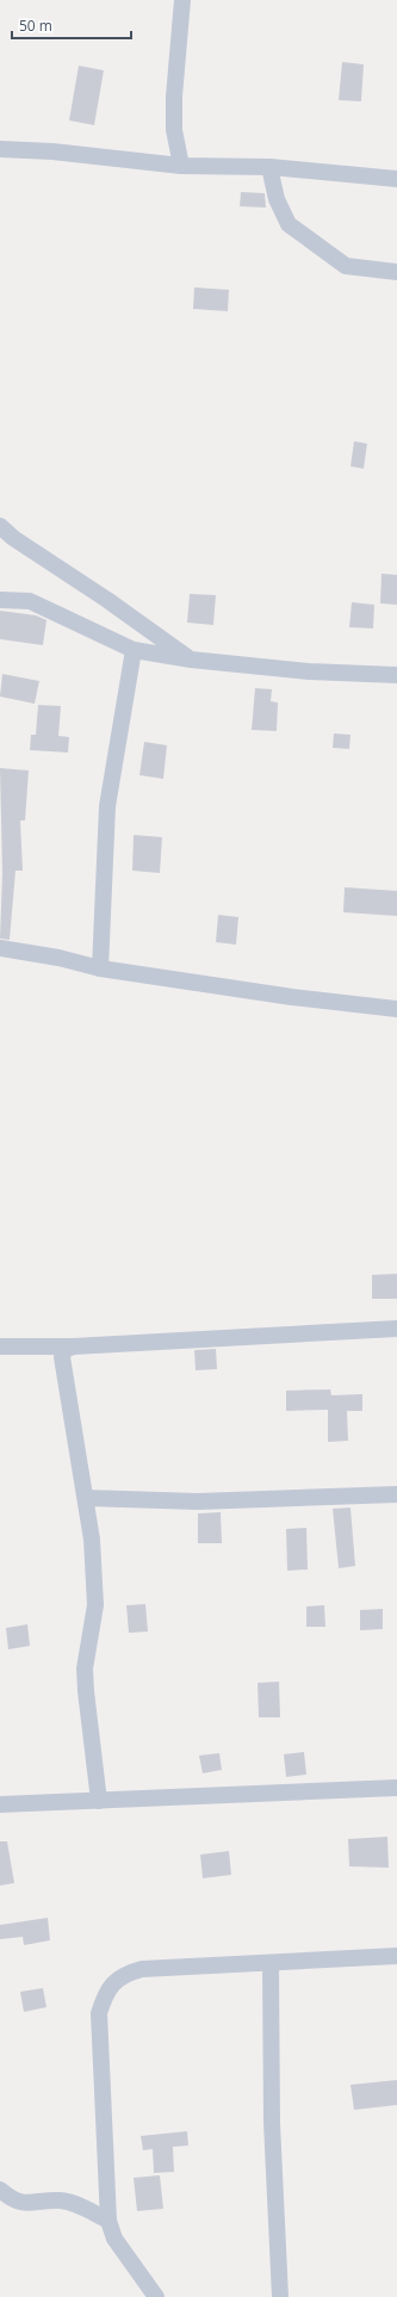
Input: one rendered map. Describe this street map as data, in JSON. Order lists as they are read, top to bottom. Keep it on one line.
{"scale_bar":"50 m"}
